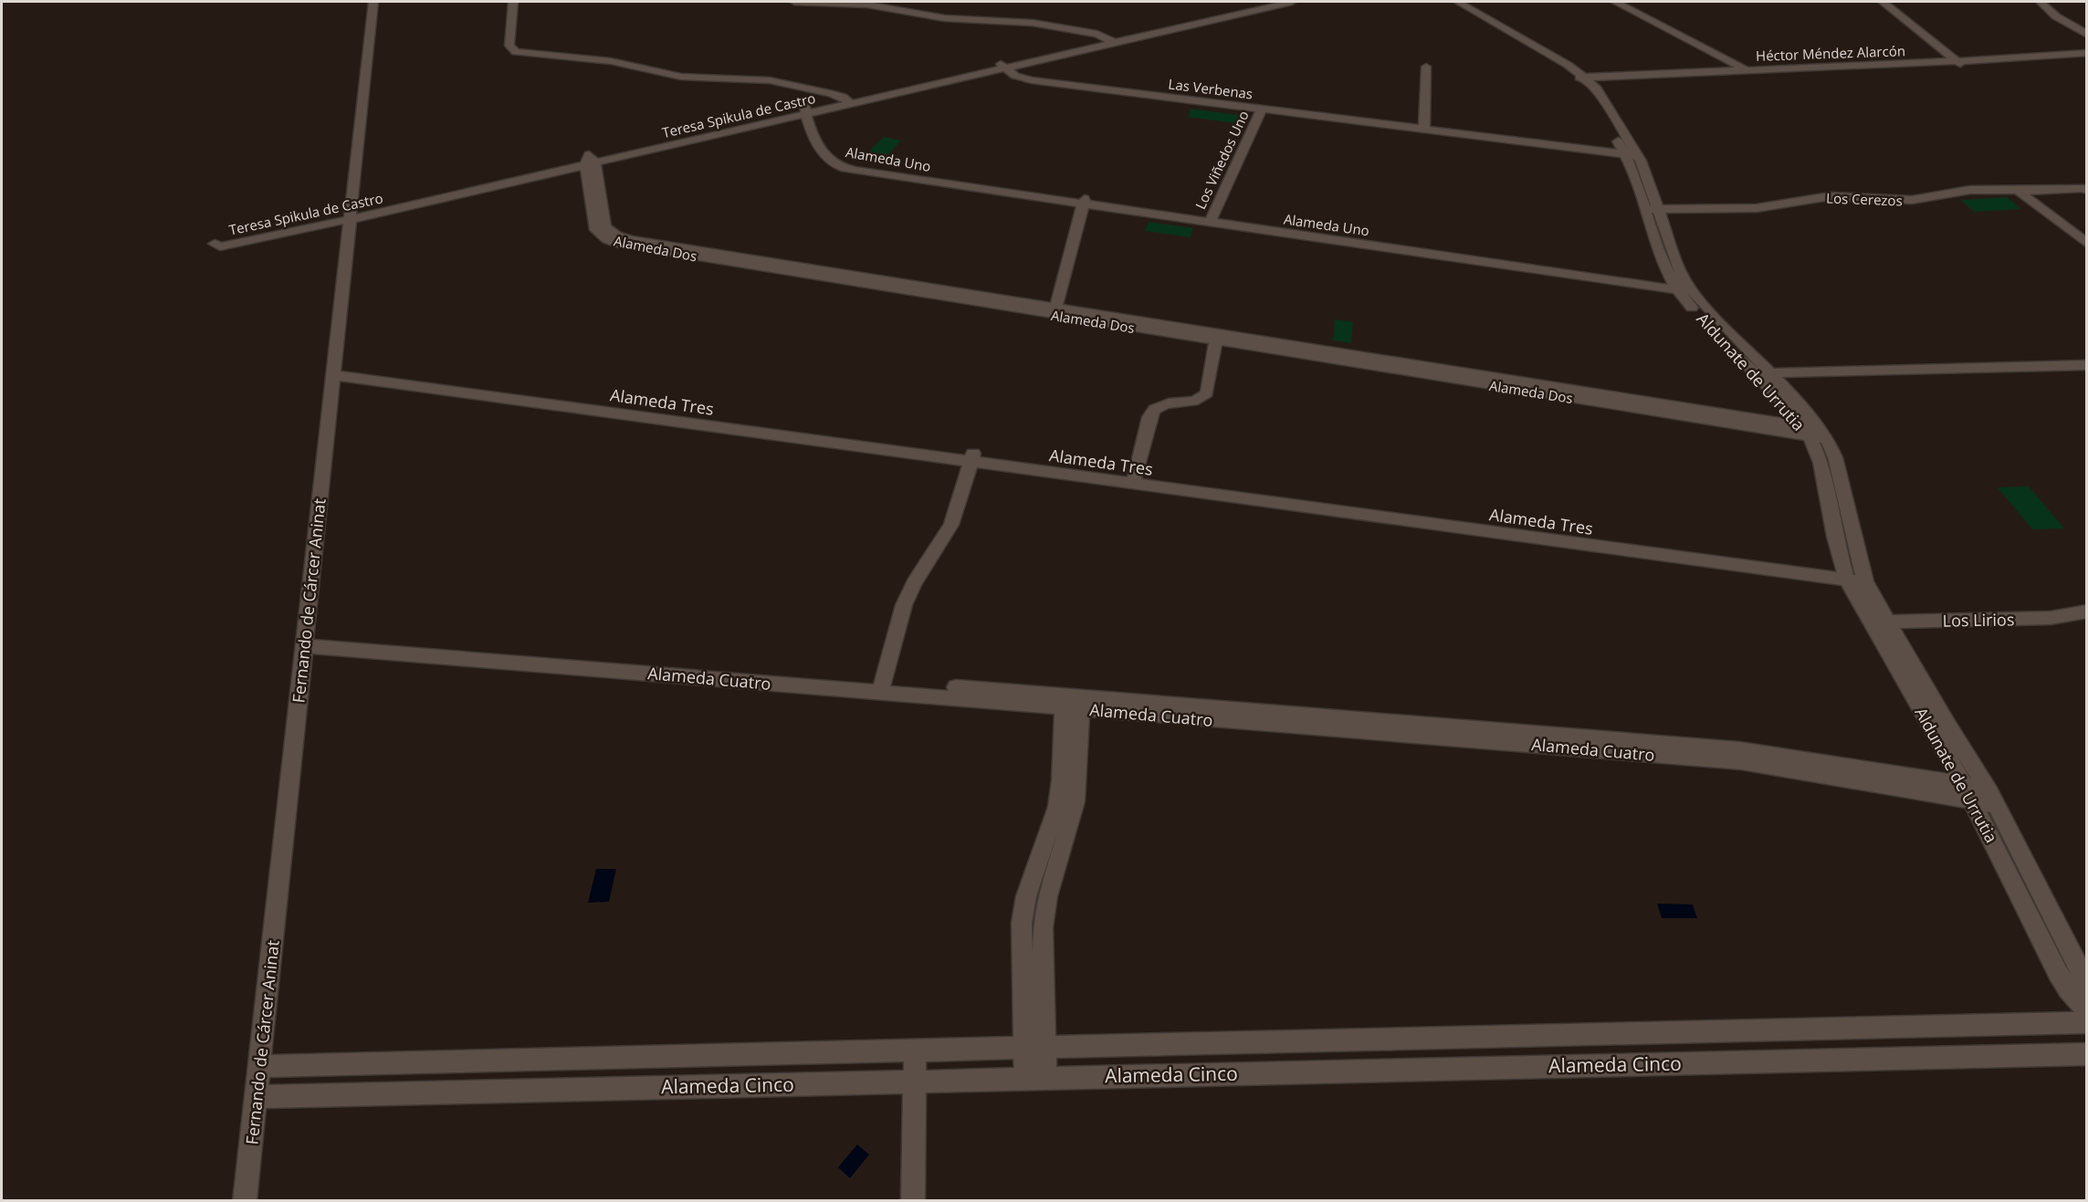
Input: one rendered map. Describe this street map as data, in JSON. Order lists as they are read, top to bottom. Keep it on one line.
{"streets":{"street":["Héctor Méndez Alarcón","Las Verbenas","Teresa Spikula de Castro","Alameda Uno","Los Viñedos Uno","Los Cerezos","Alameda Dos","Aldunate de Urrutia","Alameda Tres","Fernando de Cárcer Aninat","Los Lirios","Alameda Cuatro","Alameda Cinco"]},"crossings":[["Héctor Méndez Alarcón","Aldunate de Urrutia"],["Las Verbenas","Teresa Spikula de Castro"],["Las Verbenas","Los Viñedos Uno"],["Las Verbenas","Aldunate de Urrutia"],["Teresa Spikula de Castro","Alameda Uno"],["Teresa Spikula de Castro","Alameda Dos"],["Teresa Spikula de Castro","Fernando de Cárcer Aninat"],["Alameda Uno","Los Viñedos Uno"],["Alameda Uno","Aldunate de Urrutia"],["Los Cerezos","Aldunate de Urrutia"],["Alameda Dos","Aldunate de Urrutia"],["Aldunate de Urrutia","Alameda Tres"],["Aldunate de Urrutia","Los Lirios"],["Aldunate de Urrutia","Alameda Cuatro"],["Aldunate de Urrutia","Alameda Cinco"],["Alameda Tres","Fernando de Cárcer Aninat"],["Fernando de Cárcer Aninat","Alameda Cuatro"],["Fernando de Cárcer Aninat","Alameda Cinco"]]}
